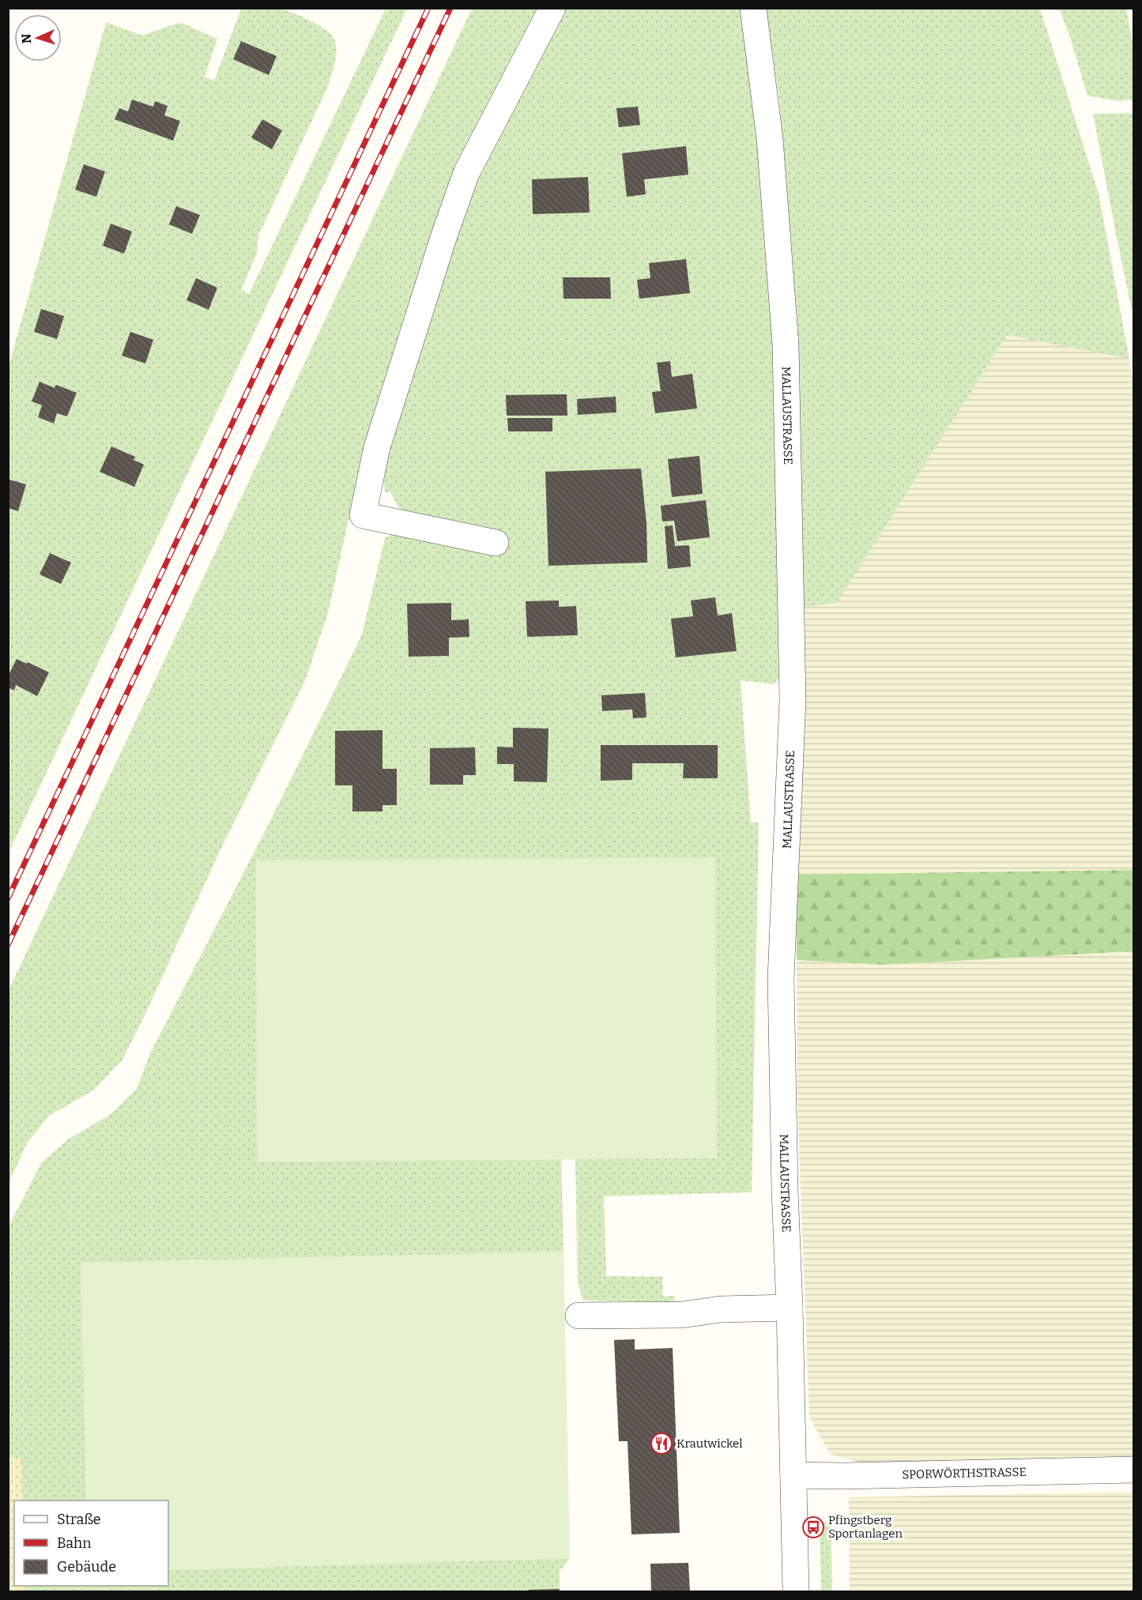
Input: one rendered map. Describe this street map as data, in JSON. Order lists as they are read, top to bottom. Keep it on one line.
{"streets":{"street":["MALLAUSTRASSE","SPORWÖRTHSTRASSE"]},"crossings":[["MALLAUSTRASSE","SPORWÖRTHSTRASSE"]],"places":{"restaurant":["Krautwickel"],"bus stop":["Pfingstberg Sportanlagen"]},"legend":["Straße","Bahn","Gebäude"],"north":"left"}
